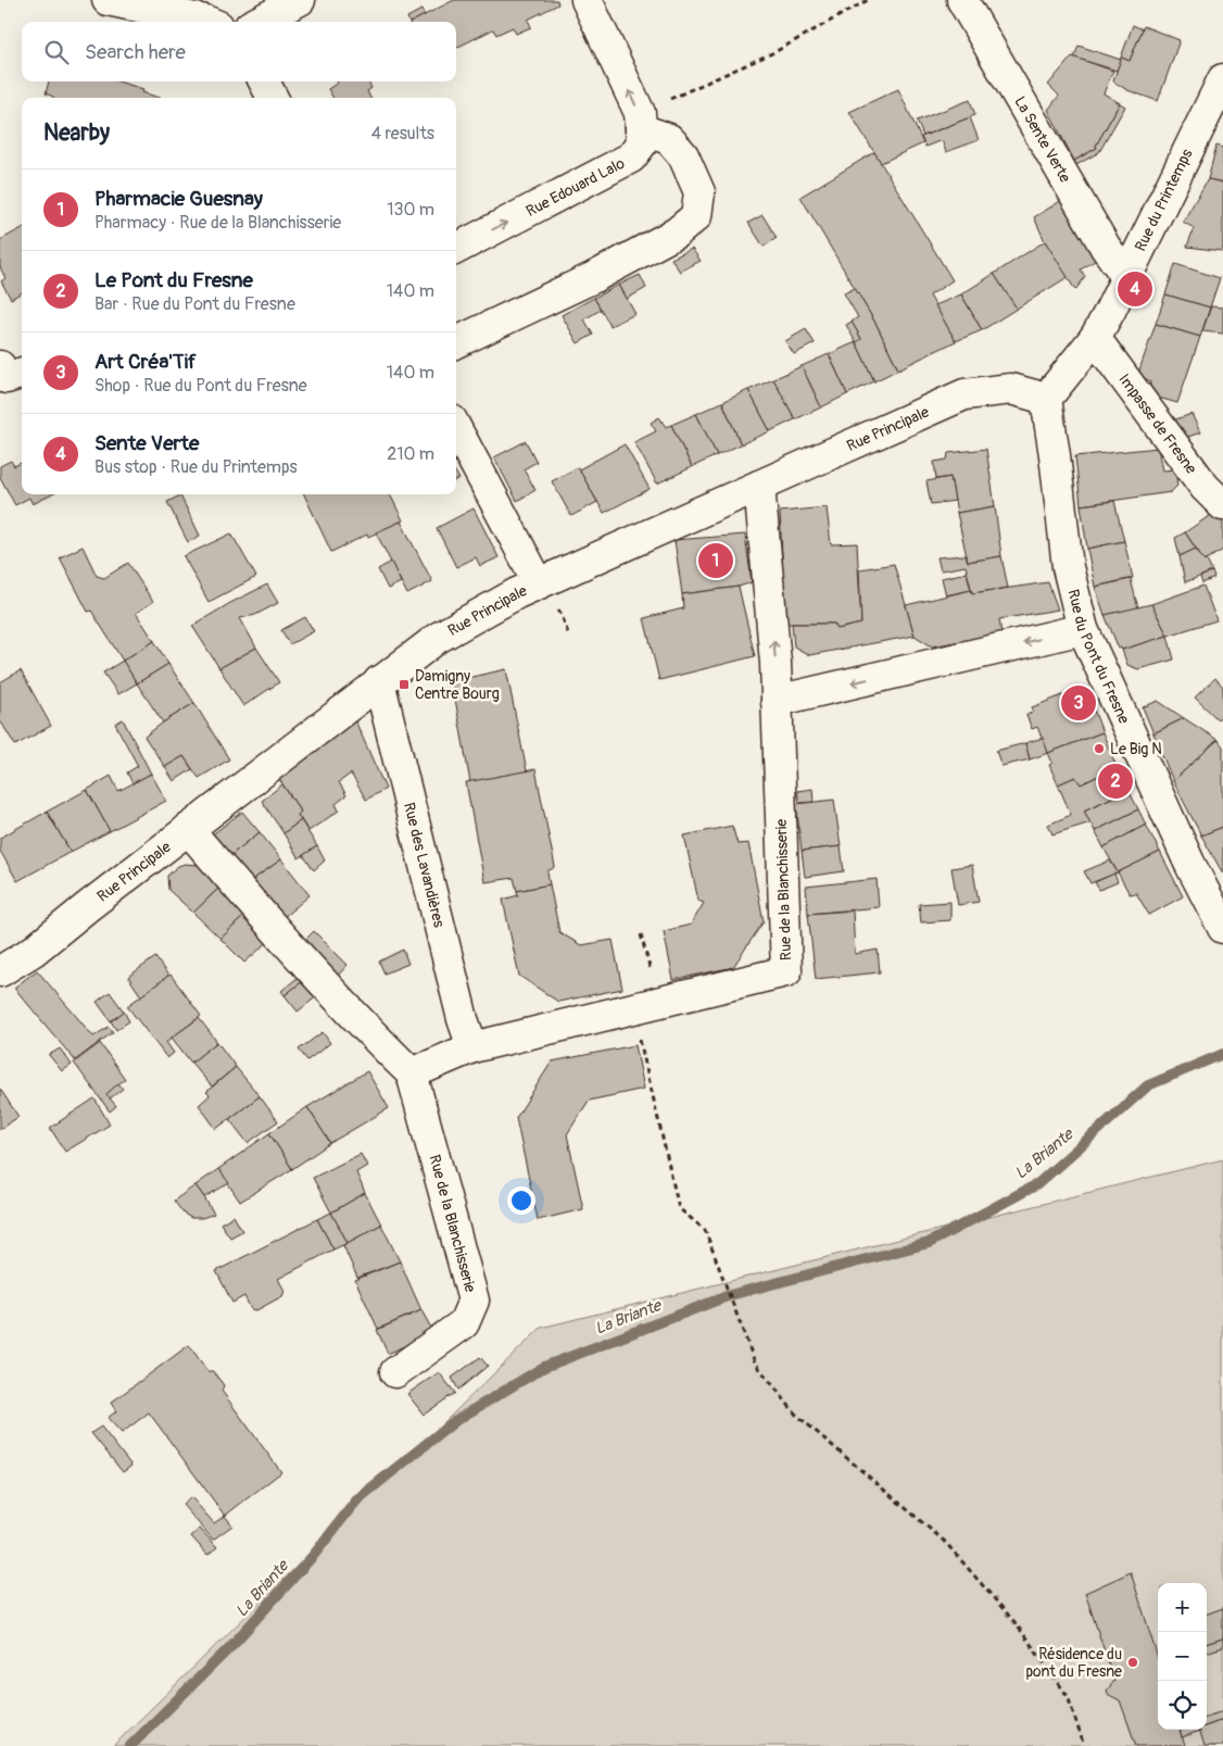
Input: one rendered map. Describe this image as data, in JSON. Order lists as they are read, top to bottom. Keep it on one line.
{"streets":{"street":["La Sente Verte","Rue Edouard Lalo","Rue du Printemps","Impasse de Fresne","Rue Principale","Rue du Pont du Fresne","Rue des Lavandières","Rue de la Blanchisserie"]},"crossings":[["La Sente Verte","Rue du Printemps"],["Rue du Printemps","Impasse de Fresne"],["Rue du Printemps","Rue Principale"],["Rue du Printemps","Rue du Pont du Fresne"],["Rue Principale","Rue du Pont du Fresne"],["Rue Principale","Rue des Lavandières"],["Rue Principale","Rue de la Blanchisserie"],["Rue des Lavandières","Rue de la Blanchisserie"]],"one_way":["Rue Edouard Lalo"],"water":["La Briante"],"places":{"transit":["Damigny Centre Bourg"],"other":["Le Big N","Résidence du pont du Fresne"]},"page":{"search":"Search here","heading":["Nearby","4 results"],"list":[{"mark":"1","name":"Pharmacie Guesnay","note":"Pharmacy · Rue de la Blanchisserie","value":"130 m"},{"mark":"2","name":"Le Pont du Fresne","note":"Bar · Rue du Pont du Fresne","value":"140 m"},{"mark":"3","name":"Art Créa'Tif","note":"Shop · Rue du Pont du Fresne","value":"140 m"},{"mark":"4","name":"Sente Verte","note":"Bus stop · Rue du Printemps","value":"210 m"}],"pins":["4","1","3","2"],"map_buttons":["+","−"]}}
